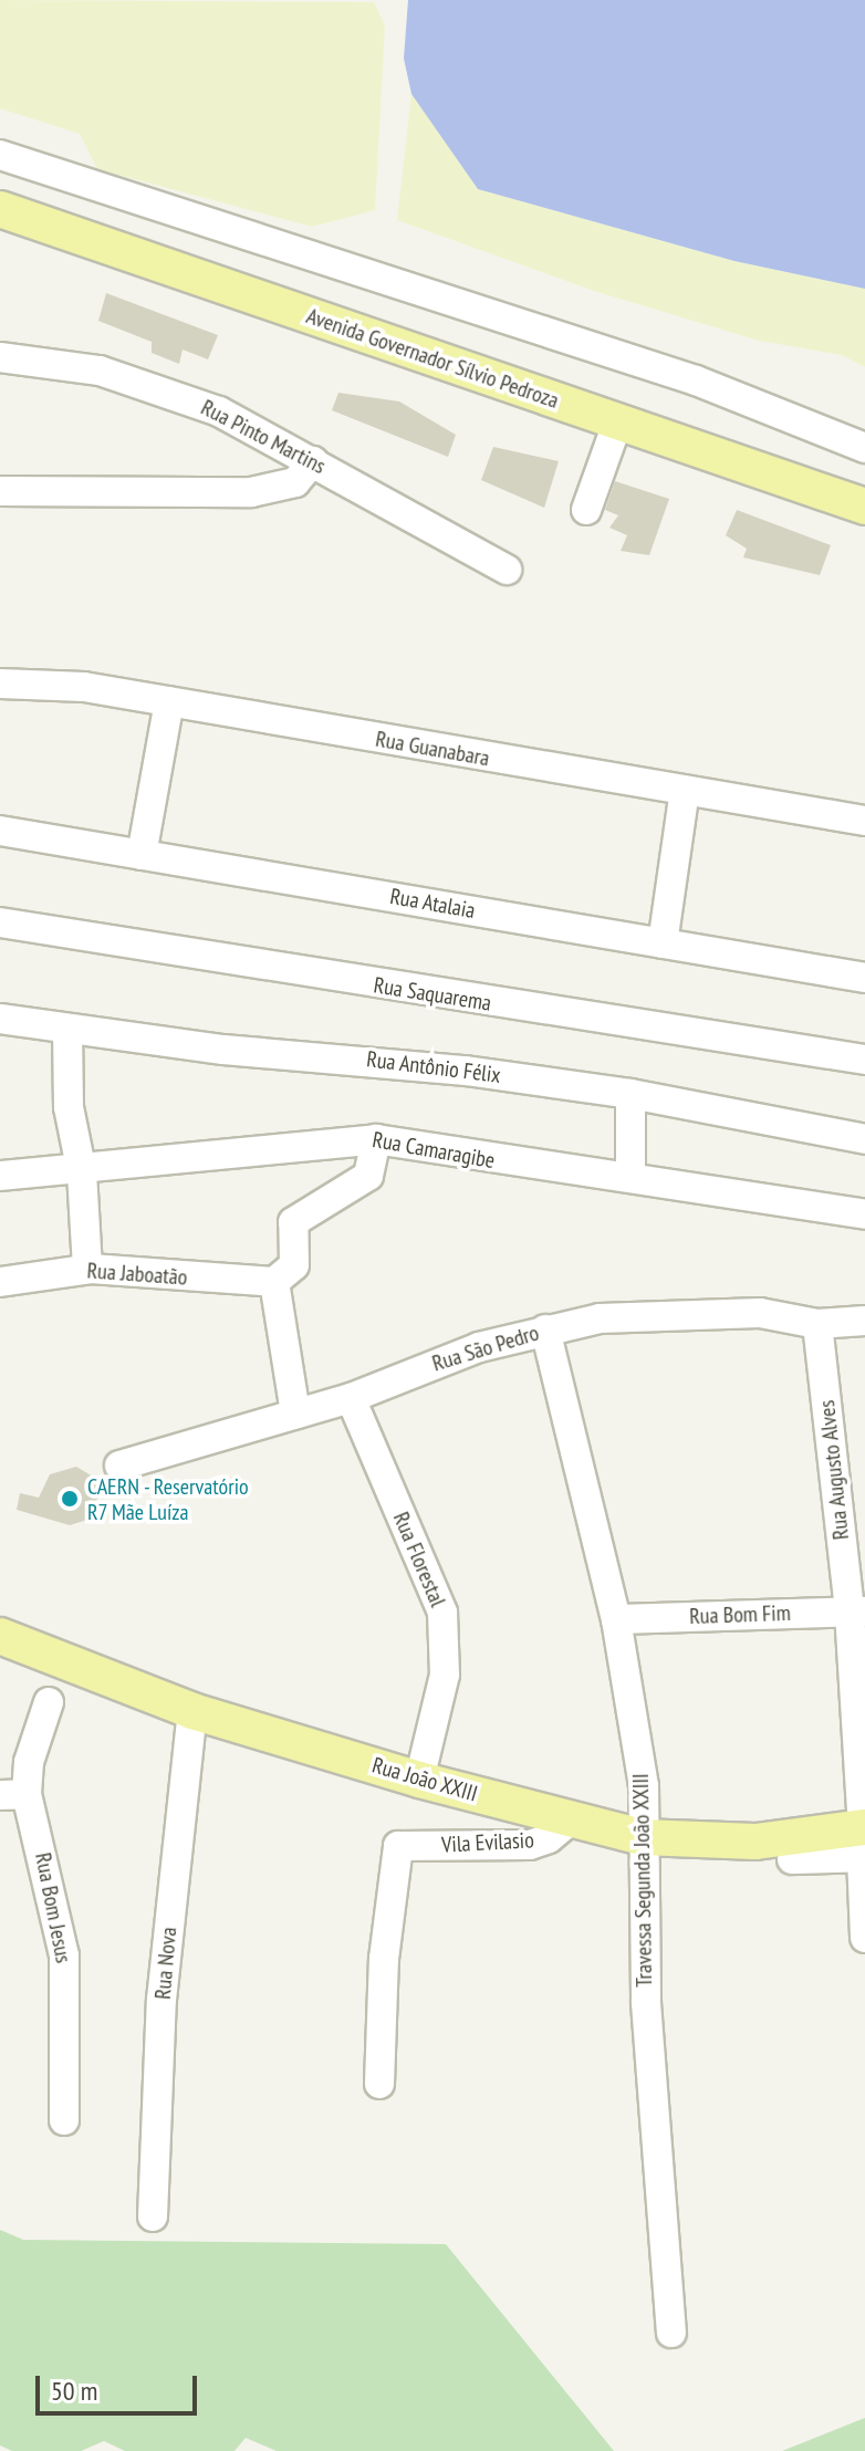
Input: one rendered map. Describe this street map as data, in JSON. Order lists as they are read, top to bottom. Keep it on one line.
{"streets":{"main road":["Avenida Governador Sílvio Pedroza","Rua João XXIII"],"street":["Rua Pinto Martins","Rua Guanabara","Rua Atalaia","Rua Saquarema","Rua Antônio Félix","Rua Camaragibe","Rua Jaboatão","Rua São Pedro","Rua Augusto Alves","Rua Florestal","Rua Bom Fim","Vila Evilasio","Travessa Segunda João XXIII","Rua Bom Jesus","Rua Nova"]},"crossings":[["Rua São Pedro","Rua Augusto Alves"],["Rua São Pedro","Rua Florestal"],["Rua São Pedro","Travessa Segunda João XXIII"],["Rua Augusto Alves","Rua Bom Fim"],["Rua Augusto Alves","Rua João XXIII"],["Rua Florestal","Rua João XXIII"],["Rua Bom Fim","Travessa Segunda João XXIII"],["Rua João XXIII","Vila Evilasio"],["Rua João XXIII","Travessa Segunda João XXIII"],["Rua João XXIII","Rua Nova"]],"places":["CAERN - Reservatório R7 Mãe Luíza"],"scale_bar":"50 m"}
